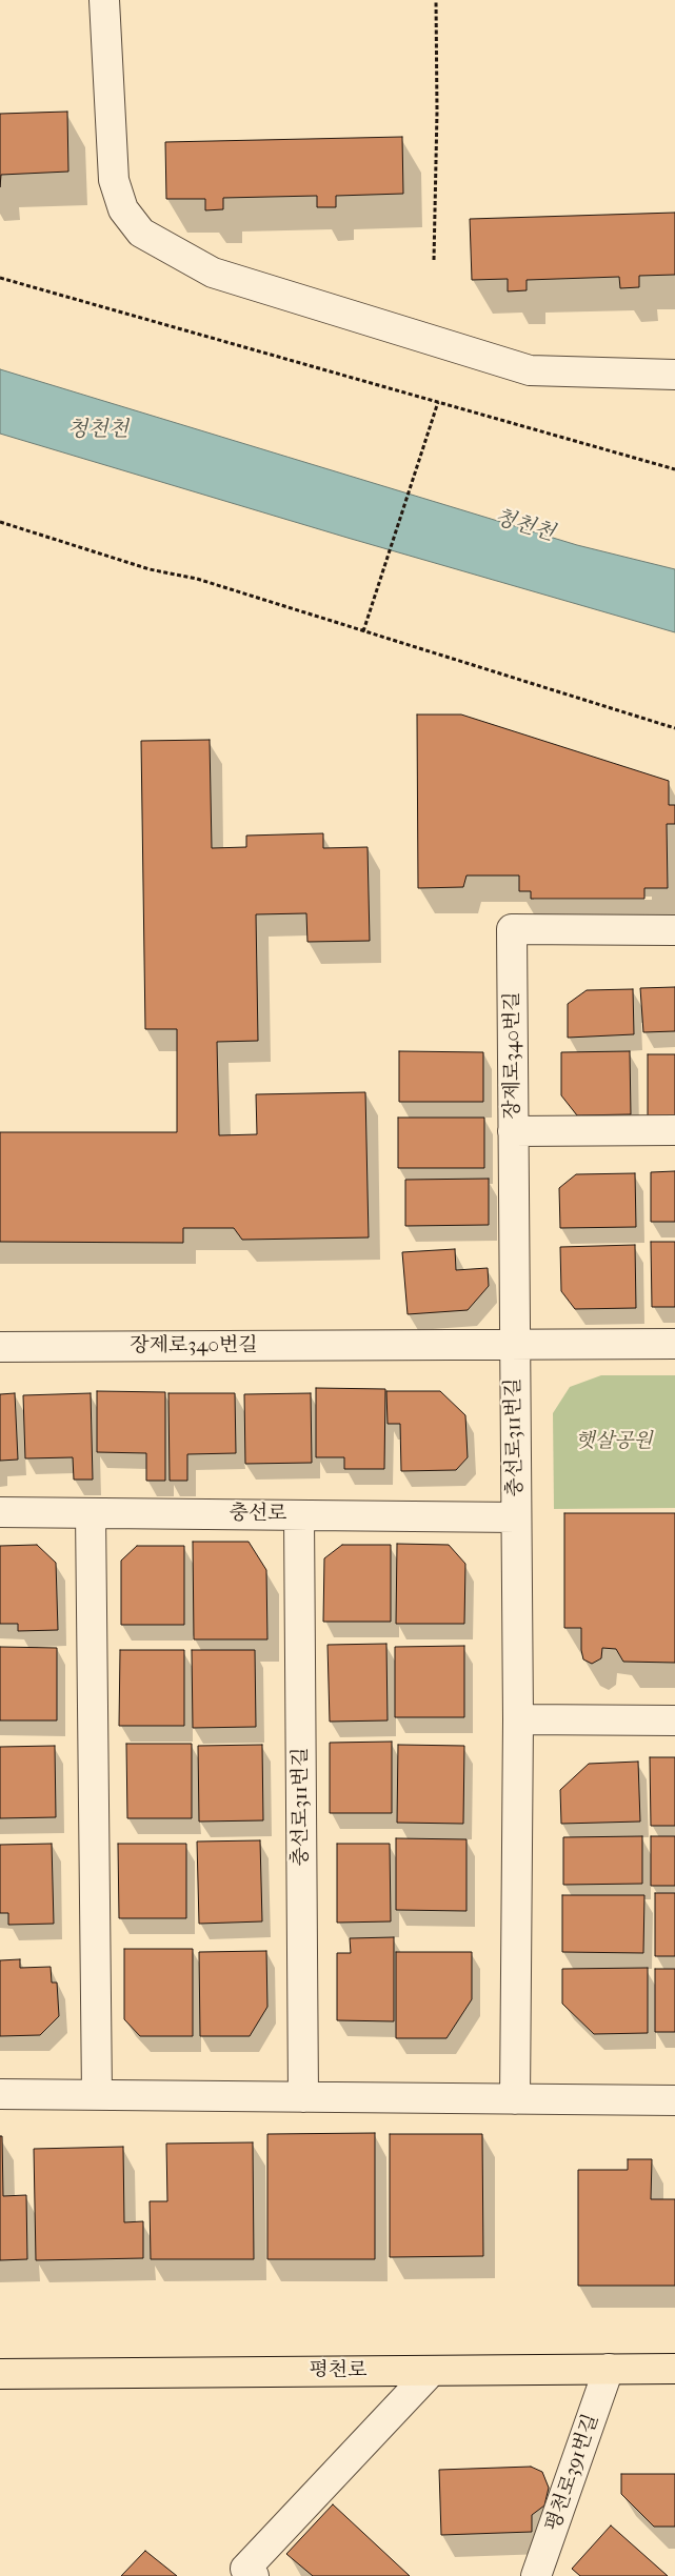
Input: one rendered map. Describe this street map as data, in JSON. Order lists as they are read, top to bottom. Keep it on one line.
{"streets":{"main road":["평천로"],"street":["장제로340번길","충선로311번길","충선로","평천로391번길"]},"crossings":[["장제로340번길","충선로311번길"],["충선로311번길","충선로"],["평천로","평천로391번길"]],"water":["청천천"],"parks":["햇살공원"]}
